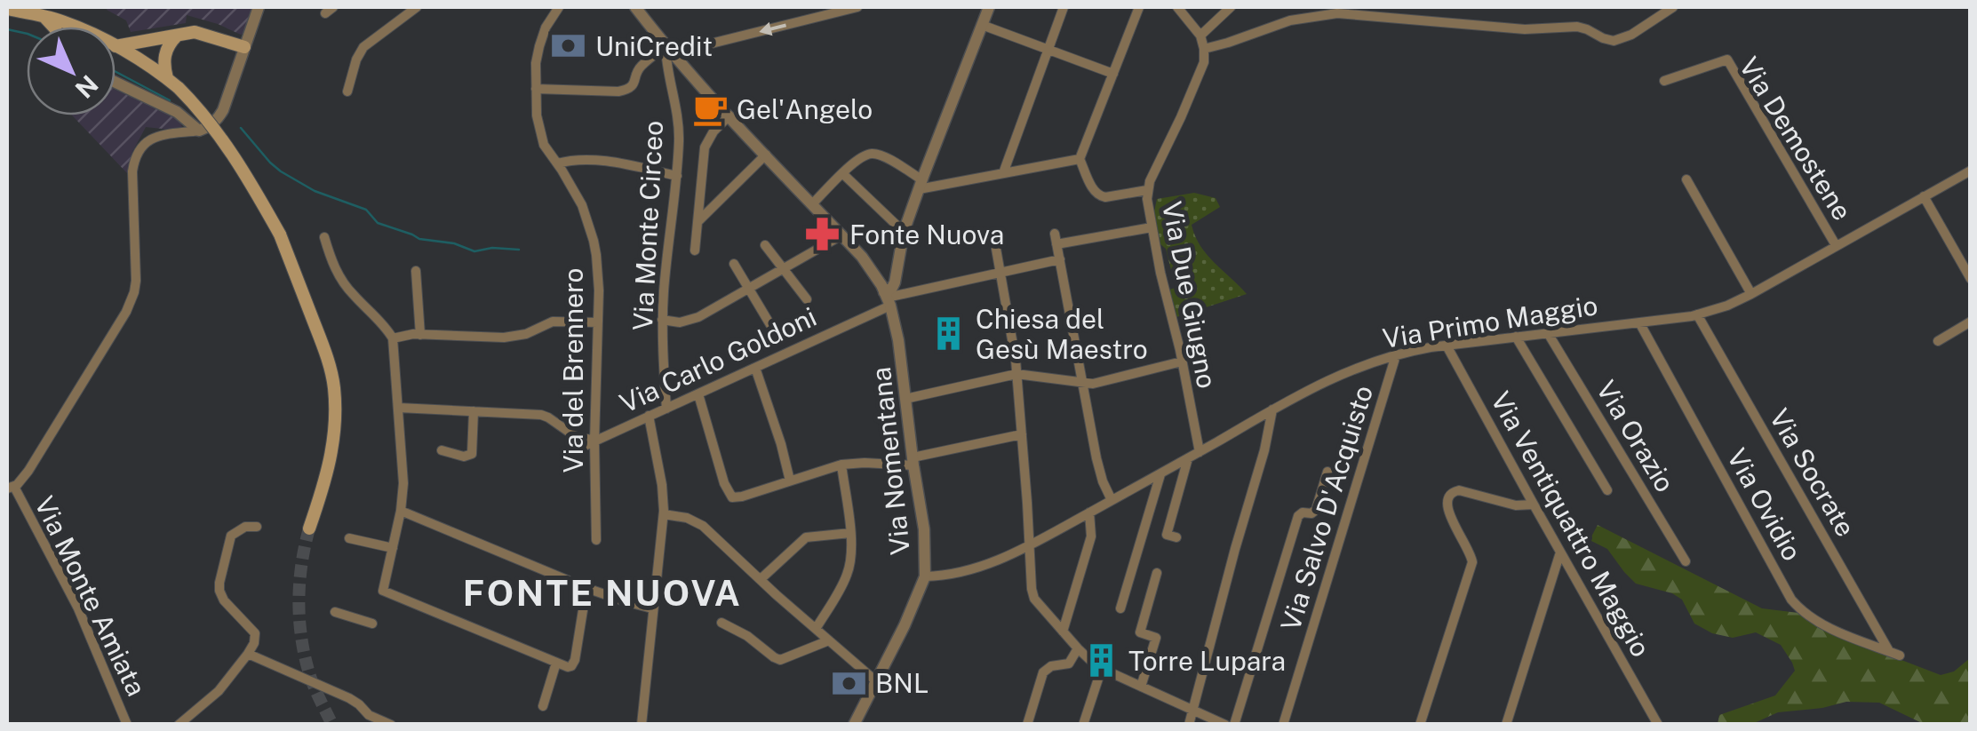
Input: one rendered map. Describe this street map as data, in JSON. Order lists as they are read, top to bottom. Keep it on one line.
{"streets":{"street":["Via Demostene","Via Monte Circeo","Via Due Giugno","Via Primo Maggio","Via Carlo Goldoni","Via del Brennero","Via Orazio","Via Nomentana","Via Socrate","Via Ovidio","Via Salvo D'Acquisto","Via Ventiquattro Maggio","Via Monte Amiata"]},"crossings":[["Via Demostene","Via Primo Maggio"],["Via Monte Circeo","Via Carlo Goldoni"],["Via Monte Circeo","Via Nomentana"],["Via Due Giugno","Via Primo Maggio"],["Via Primo Maggio","Via Orazio"],["Via Primo Maggio","Via Nomentana"],["Via Primo Maggio","Via Socrate"],["Via Primo Maggio","Via Ovidio"],["Via Primo Maggio","Via Salvo D'Acquisto"],["Via Primo Maggio","Via Ventiquattro Maggio"],["Via Carlo Goldoni","Via del Brennero"],["Via Carlo Goldoni","Via Nomentana"],["Via Socrate","Via Ovidio"]],"districts":["FONTE NUOVA"],"places":{"bank":["UniCredit","BNL"],"cafe":["Gel'Angelo"],"pharmacy":["Fonte Nuova"],"building":["Chiesa del Gesù Maestro","Torre Lupara"]},"north":"bottom right"}
